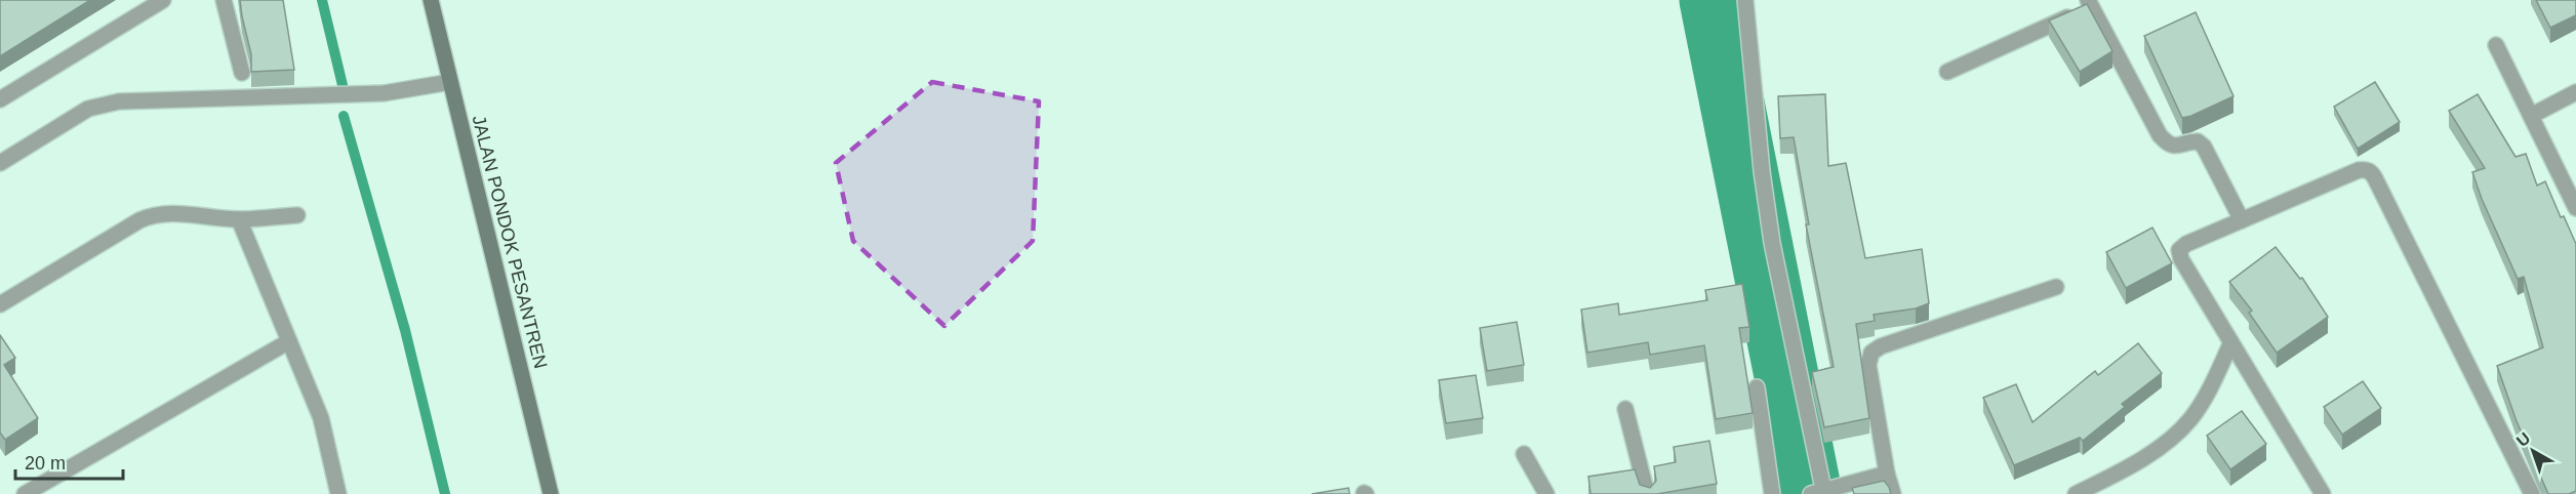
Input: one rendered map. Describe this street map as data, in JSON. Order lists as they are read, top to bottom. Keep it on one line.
{"streets":{"street":["JALAN PONDOK PESANTREN"]},"scale_bar":"20 m","north":"top left"}
